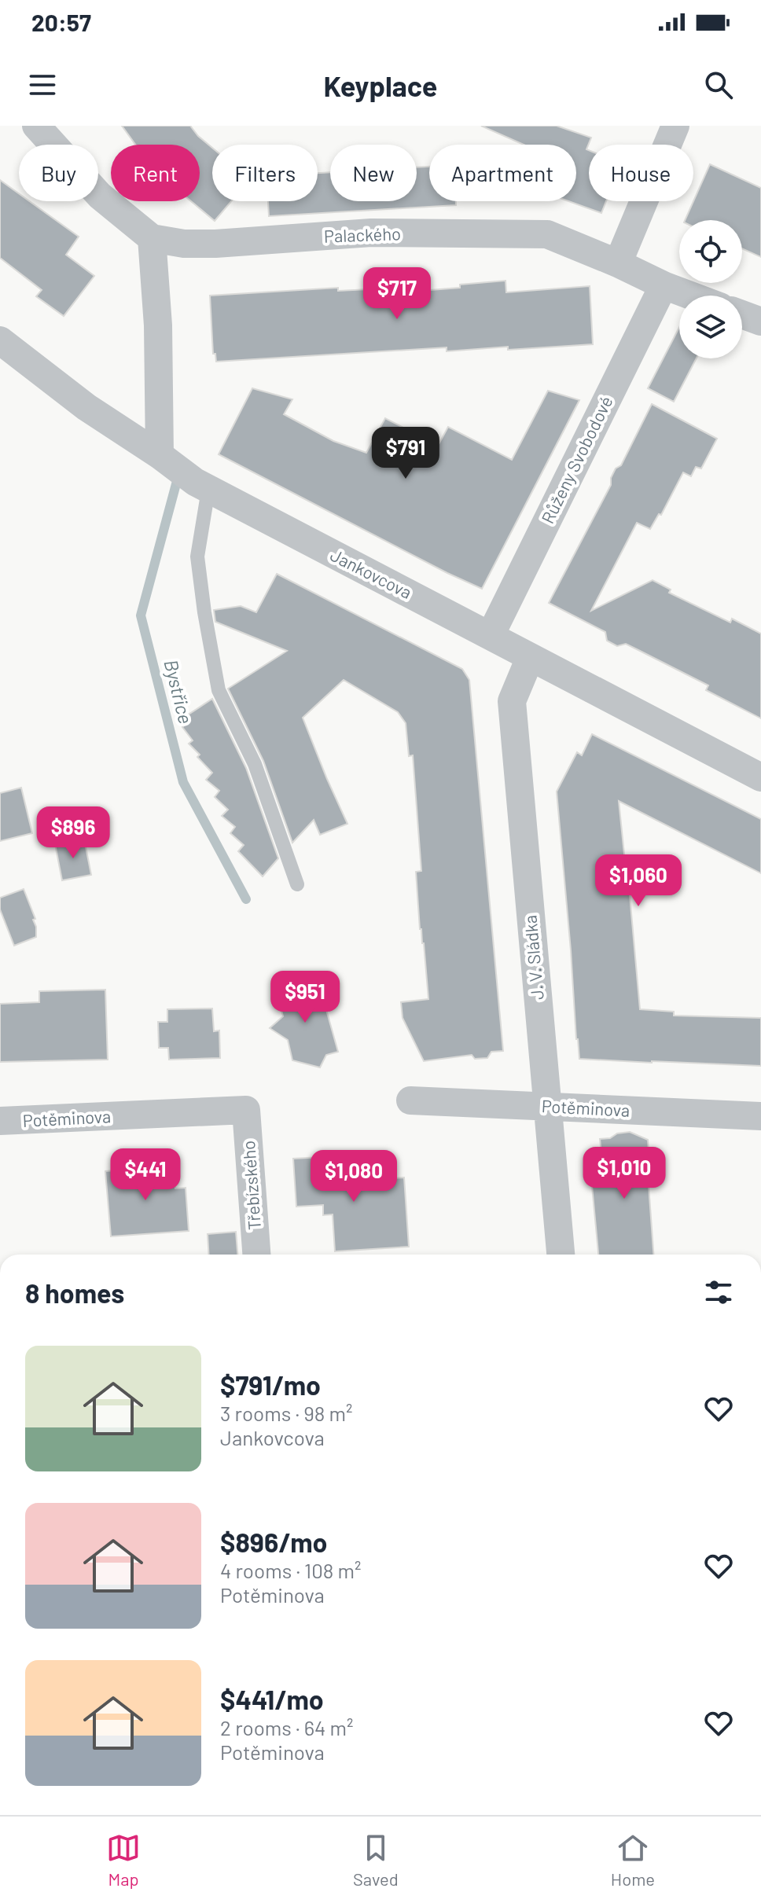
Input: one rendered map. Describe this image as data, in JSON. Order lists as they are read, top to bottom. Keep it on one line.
{"streets":{"street":["Palackého","Růženy Svobodové","Jankovcova","J. V. Sládka","Potěminova","Třebízského"]},"crossings":[["Palackého","Růženy Svobodové"],["Růženy Svobodové","Jankovcova"],["Jankovcova","J. V. Sládka"],["J. V. Sládka","Potěminova"],["Potěminova","Třebízského"]],"water":["Bystřice"],"page":{"status":"20:57","header":"Keyplace","chip":["Buy","Rent","Filters","New","Apartment","House"],"price":["$717","$791","$896","$1,060","$951","$1,010","$441","$1,080"],"heading":"8 homes","list":[{"name":"$791/mo","note":"3 rooms · 98 m² · Jankovcova"},{"name":"$896/mo","note":"4 rooms · 108 m² · Potěminova"},{"name":"$441/mo","note":"2 rooms · 64 m² · Potěminova"}],"tabs":["Map","Saved","Home"]}}
